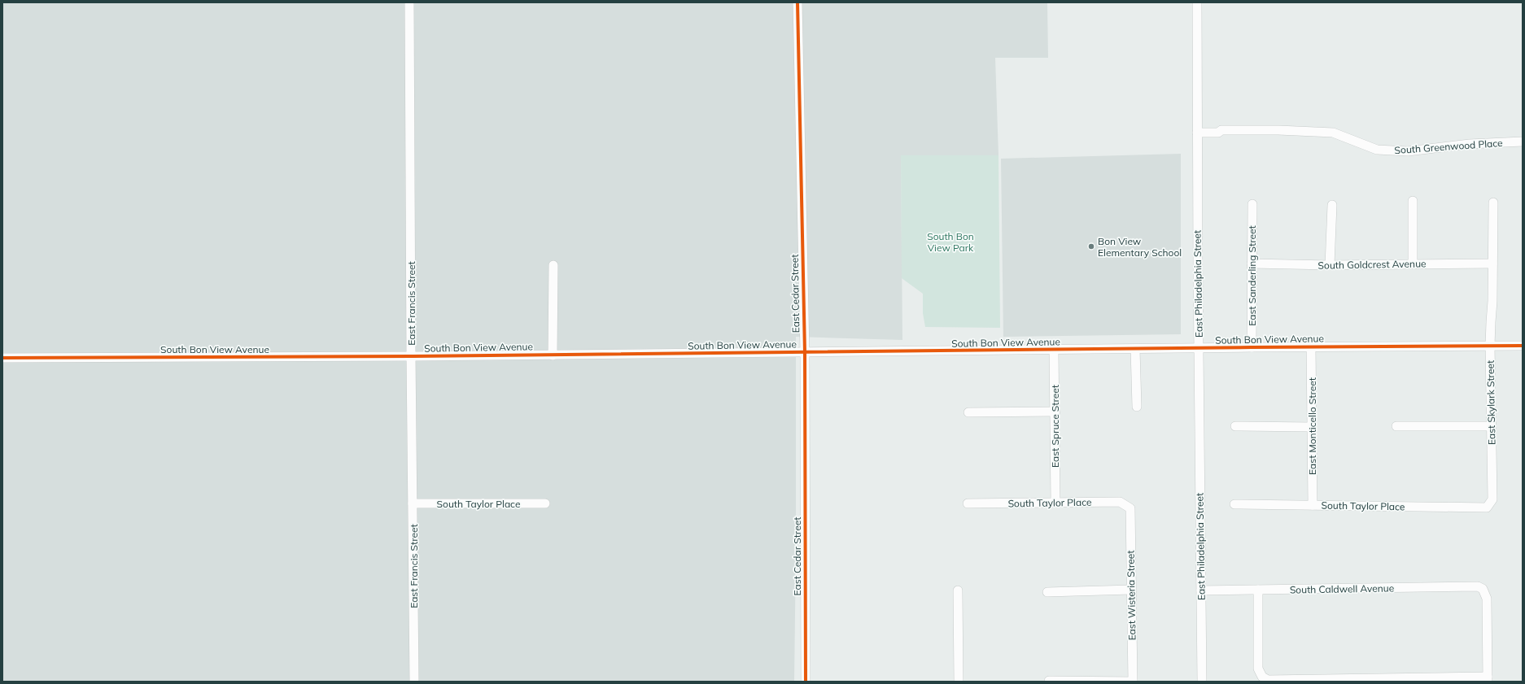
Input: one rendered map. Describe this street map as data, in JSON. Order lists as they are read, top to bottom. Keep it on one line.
{"streets":{"street":["South Greenwood Place","South Goldcrest Avenue","East Sanderling Street","East Philadelphia Street","East Cedar Street","East Francis Street","South Bon View Avenue","East Skylark Street","East Spruce Street","East Monticello Street","South Taylor Place","South Caldwell Avenue","East Wisteria Street"]},"crossings":[["South Greenwood Place","East Philadelphia Street"],["South Goldcrest Avenue","East Sanderling Street"],["South Goldcrest Avenue","East Skylark Street"],["East Sanderling Street","South Bon View Avenue"],["East Philadelphia Street","South Bon View Avenue"],["East Philadelphia Street","South Caldwell Avenue"],["East Cedar Street","South Bon View Avenue"],["East Francis Street","South Bon View Avenue"],["East Francis Street","South Taylor Place"],["South Bon View Avenue","East Skylark Street"],["South Bon View Avenue","East Spruce Street"],["South Bon View Avenue","East Monticello Street"],["East Skylark Street","South Taylor Place"],["East Spruce Street","South Taylor Place"],["East Monticello Street","South Taylor Place"],["South Taylor Place","East Wisteria Street"]],"parks":["South Bon View Park"],"places":["Bon View Elementary School"]}
